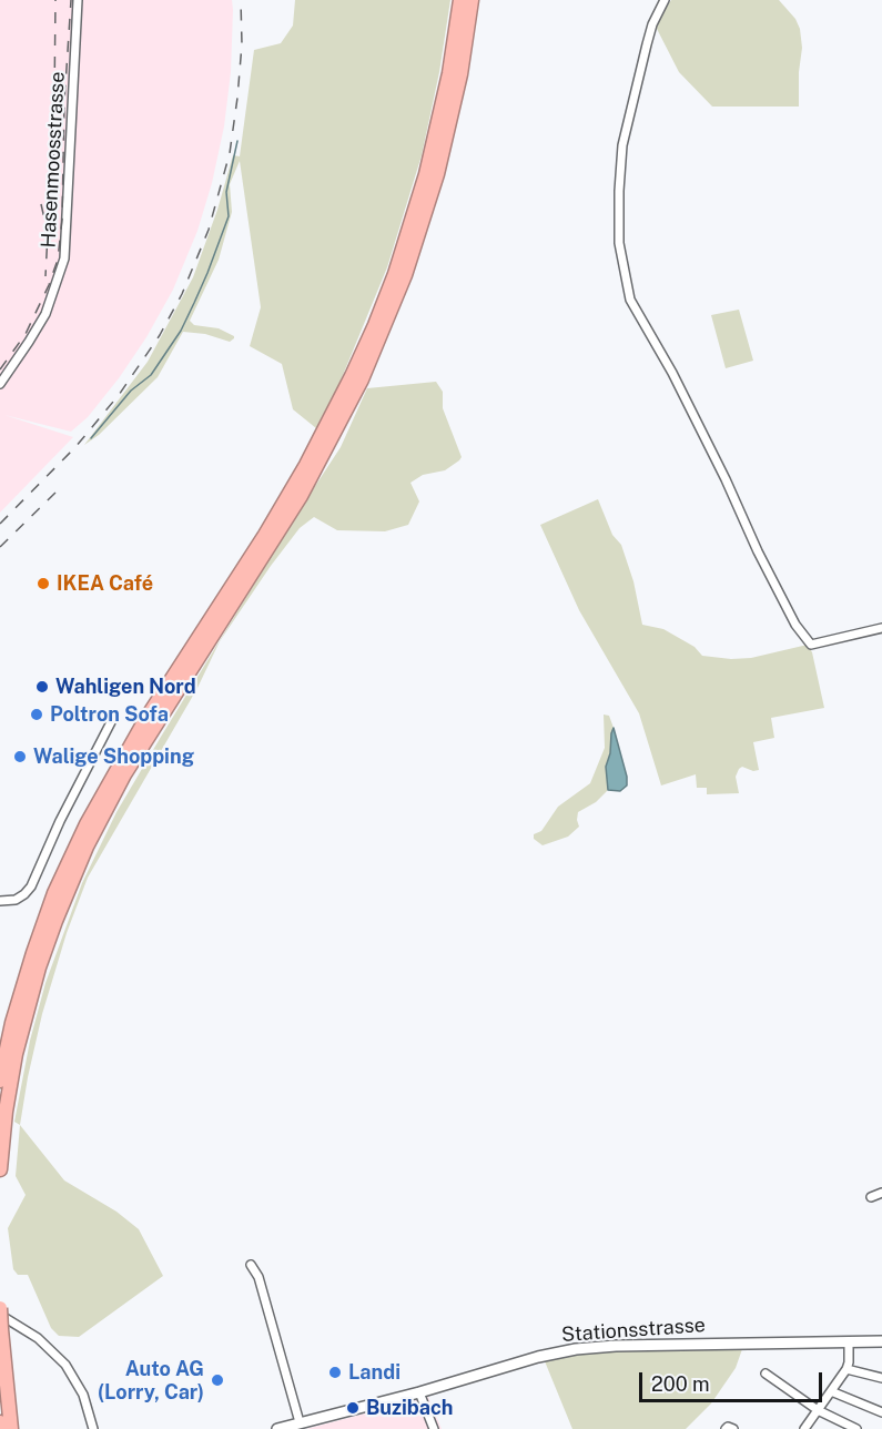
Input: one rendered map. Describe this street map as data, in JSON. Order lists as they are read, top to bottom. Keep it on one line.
{"streets":{"main road":["Stationsstrasse"],"street":["Hasenmoosstrasse"]},"places":["IKEA Café","Wahligen Nord","Poltron Sofa","Walige Shopping","Landi","Auto AG (Lorry, Car)","Buzibach"],"scale_bar":"200 m"}
